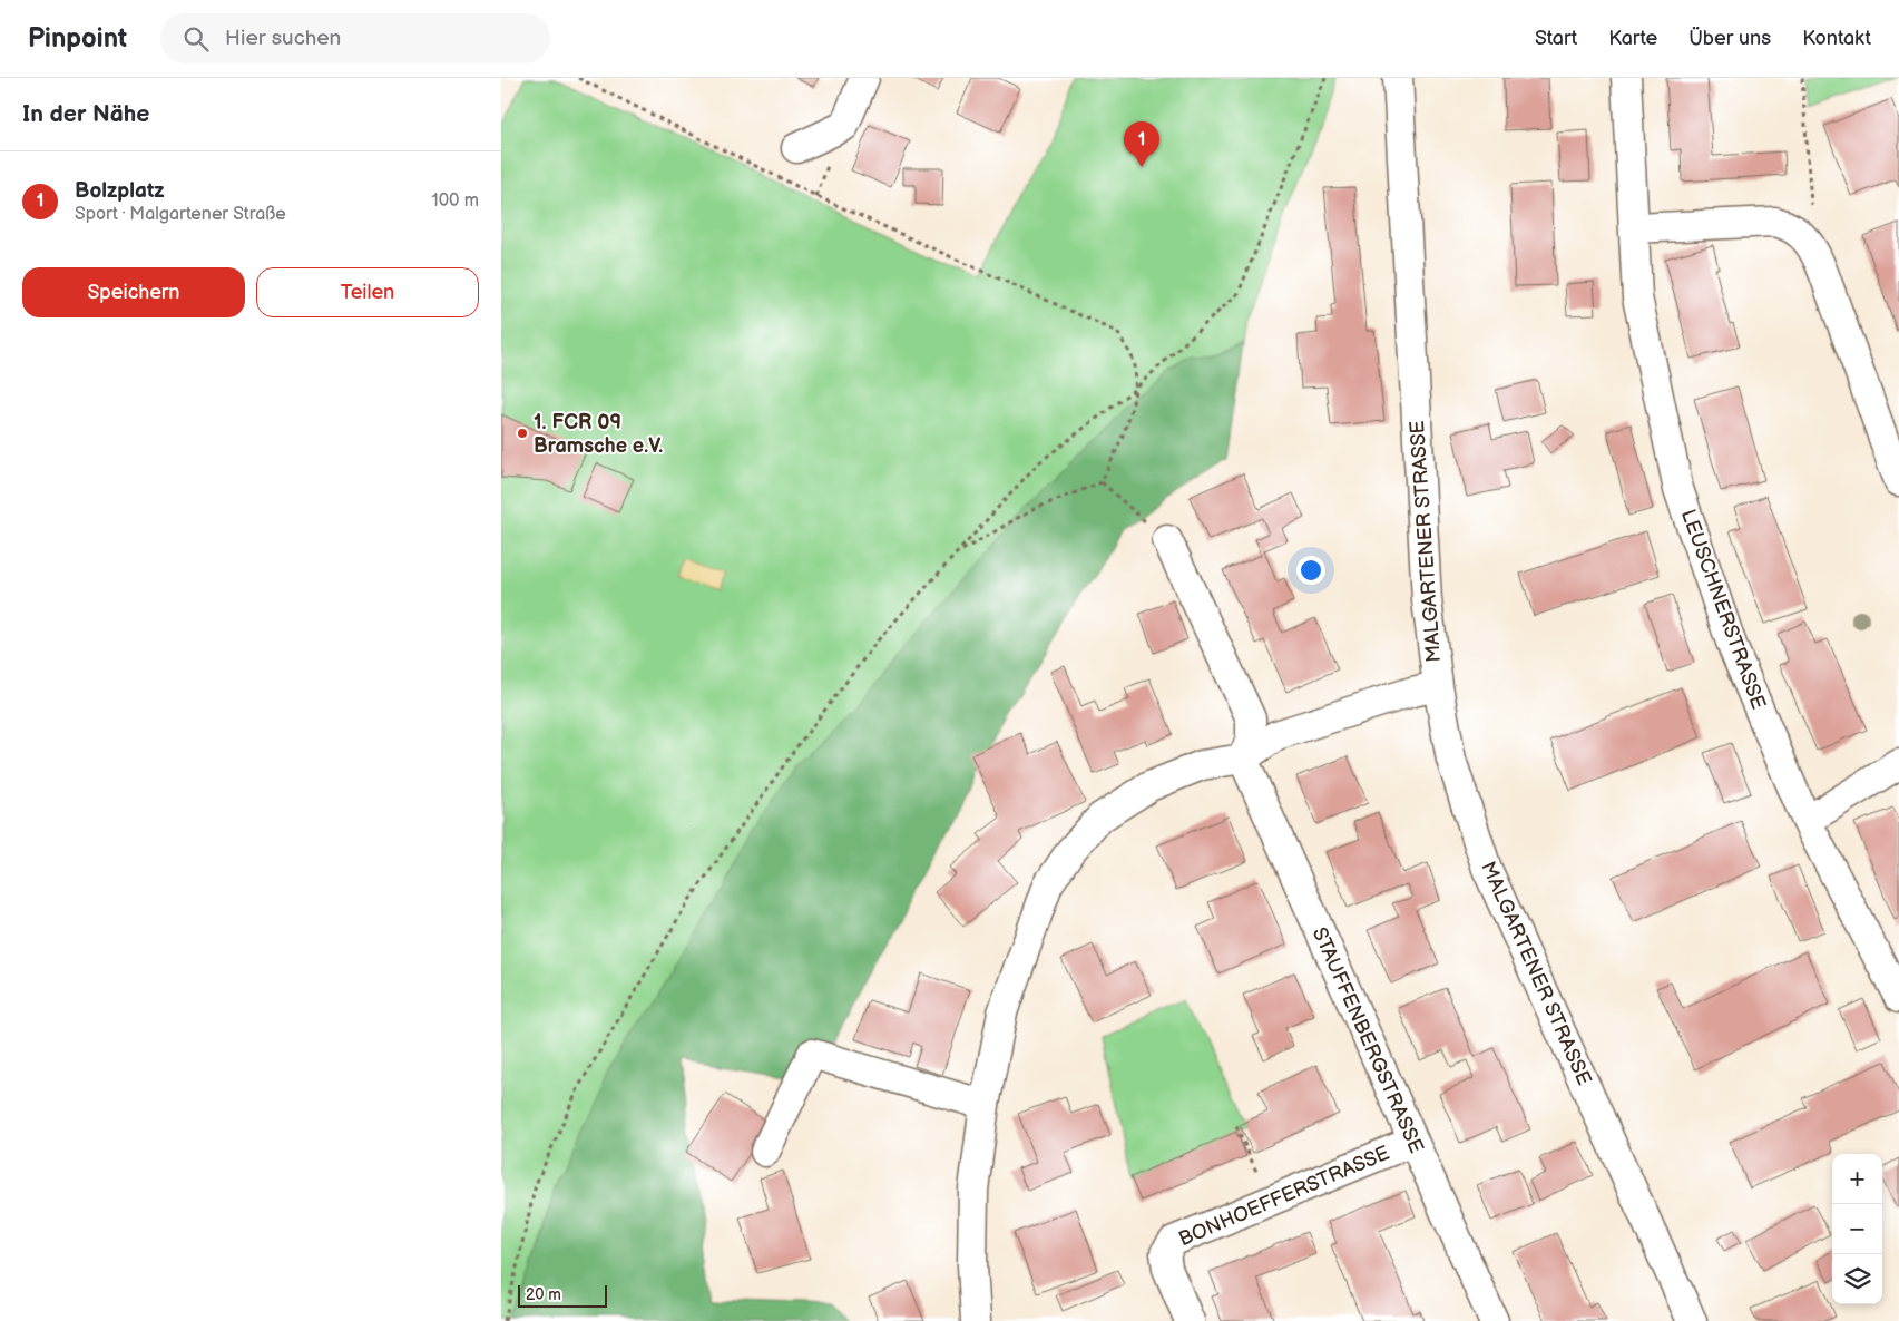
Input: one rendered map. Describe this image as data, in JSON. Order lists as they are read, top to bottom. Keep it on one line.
{"streets":{"street":["MALGARTENER STRASSE","LEUSCHNERSTRASSE","STAUFFENBERGSTRASSE","BONHOEFFERSTRASSE"]},"crossings":[["STAUFFENBERGSTRASSE","BONHOEFFERSTRASSE"]],"places":["1. FCR 09 Bramsche e.V."],"scale_bar":"20 m","page":{"header":"Pinpoint","search":"Hier suchen","nav":["Start","Karte","Über uns","Kontakt"],"heading":"In der Nähe","pins":"1","list":[{"mark":"1","name":"Bolzplatz","note":"Sport · Malgartener Straße","value":"100 m"}],"buttons":["Speichern","Teilen"],"map_buttons":["+","−"],"scale":"20 m"}}
